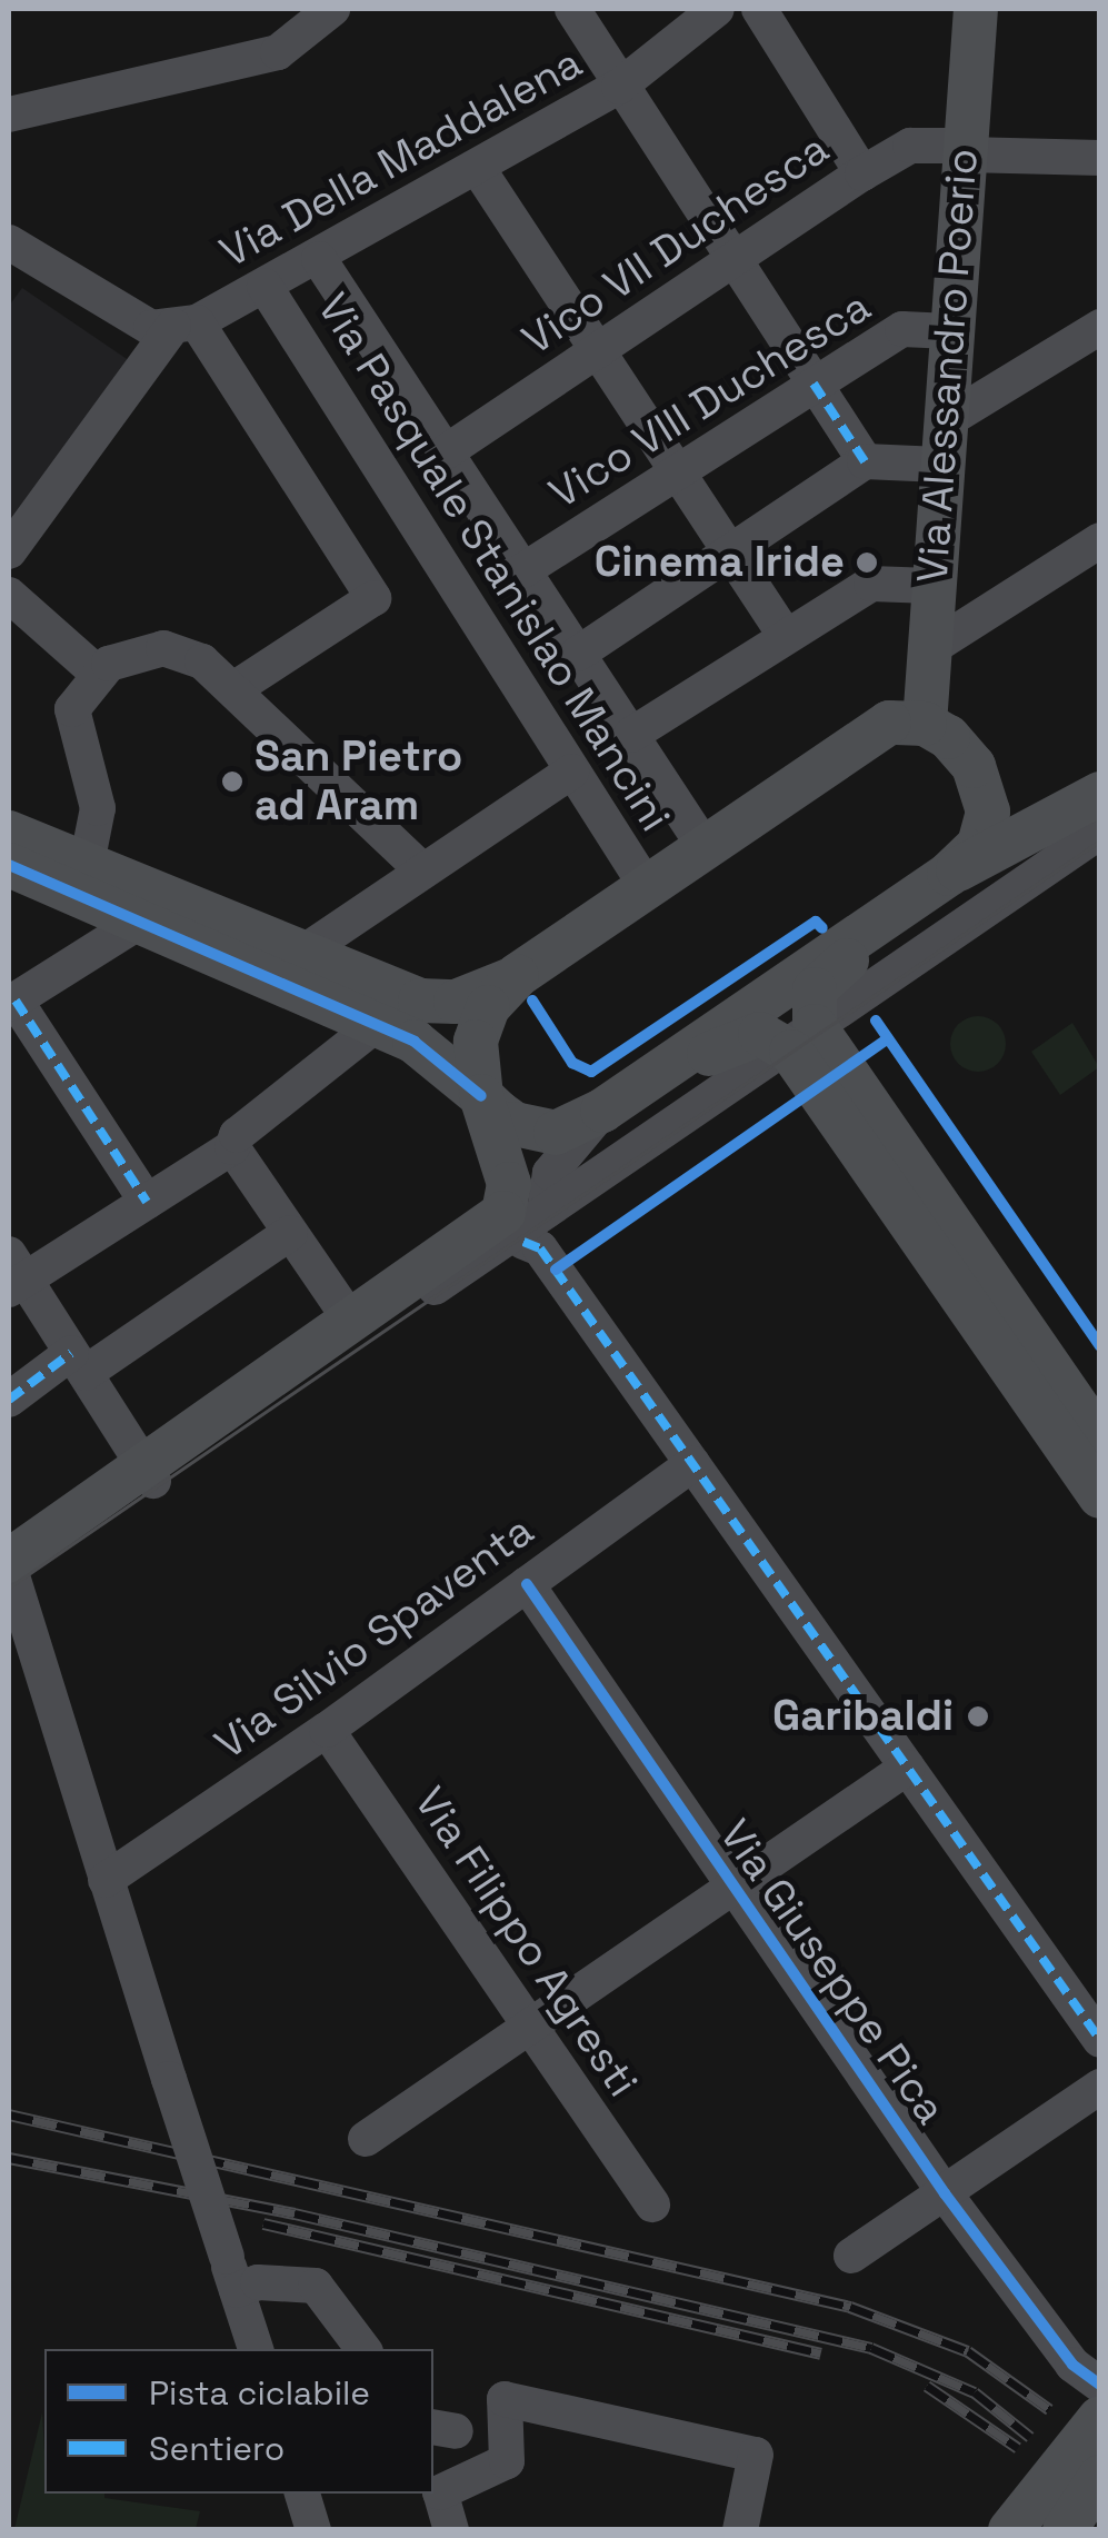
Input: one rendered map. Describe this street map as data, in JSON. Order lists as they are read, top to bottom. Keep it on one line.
{"streets":{"main road":["Via Alessandro Poerio"],"street":["Via Della Maddalena","Vico VII Duchesca","Vico VIII Duchesca","Via Pasquale Stanislao Mancini","Via Silvio Spaventa","Via Filippo Agresti","Via Giuseppe Pica"]},"crossings":[["Via Della Maddalena","Via Pasquale Stanislao Mancini"],["Vico VII Duchesca","Via Alessandro Poerio"],["Vico VII Duchesca","Via Pasquale Stanislao Mancini"],["Via Alessandro Poerio","Vico VIII Duchesca"],["Vico VIII Duchesca","Via Pasquale Stanislao Mancini"],["Via Silvio Spaventa","Via Filippo Agresti"],["Via Silvio Spaventa","Via Giuseppe Pica"]],"places":["Cinema Iride","San Pietro ad Aram","Garibaldi"],"legend":["Pista ciclabile","Sentiero"]}
